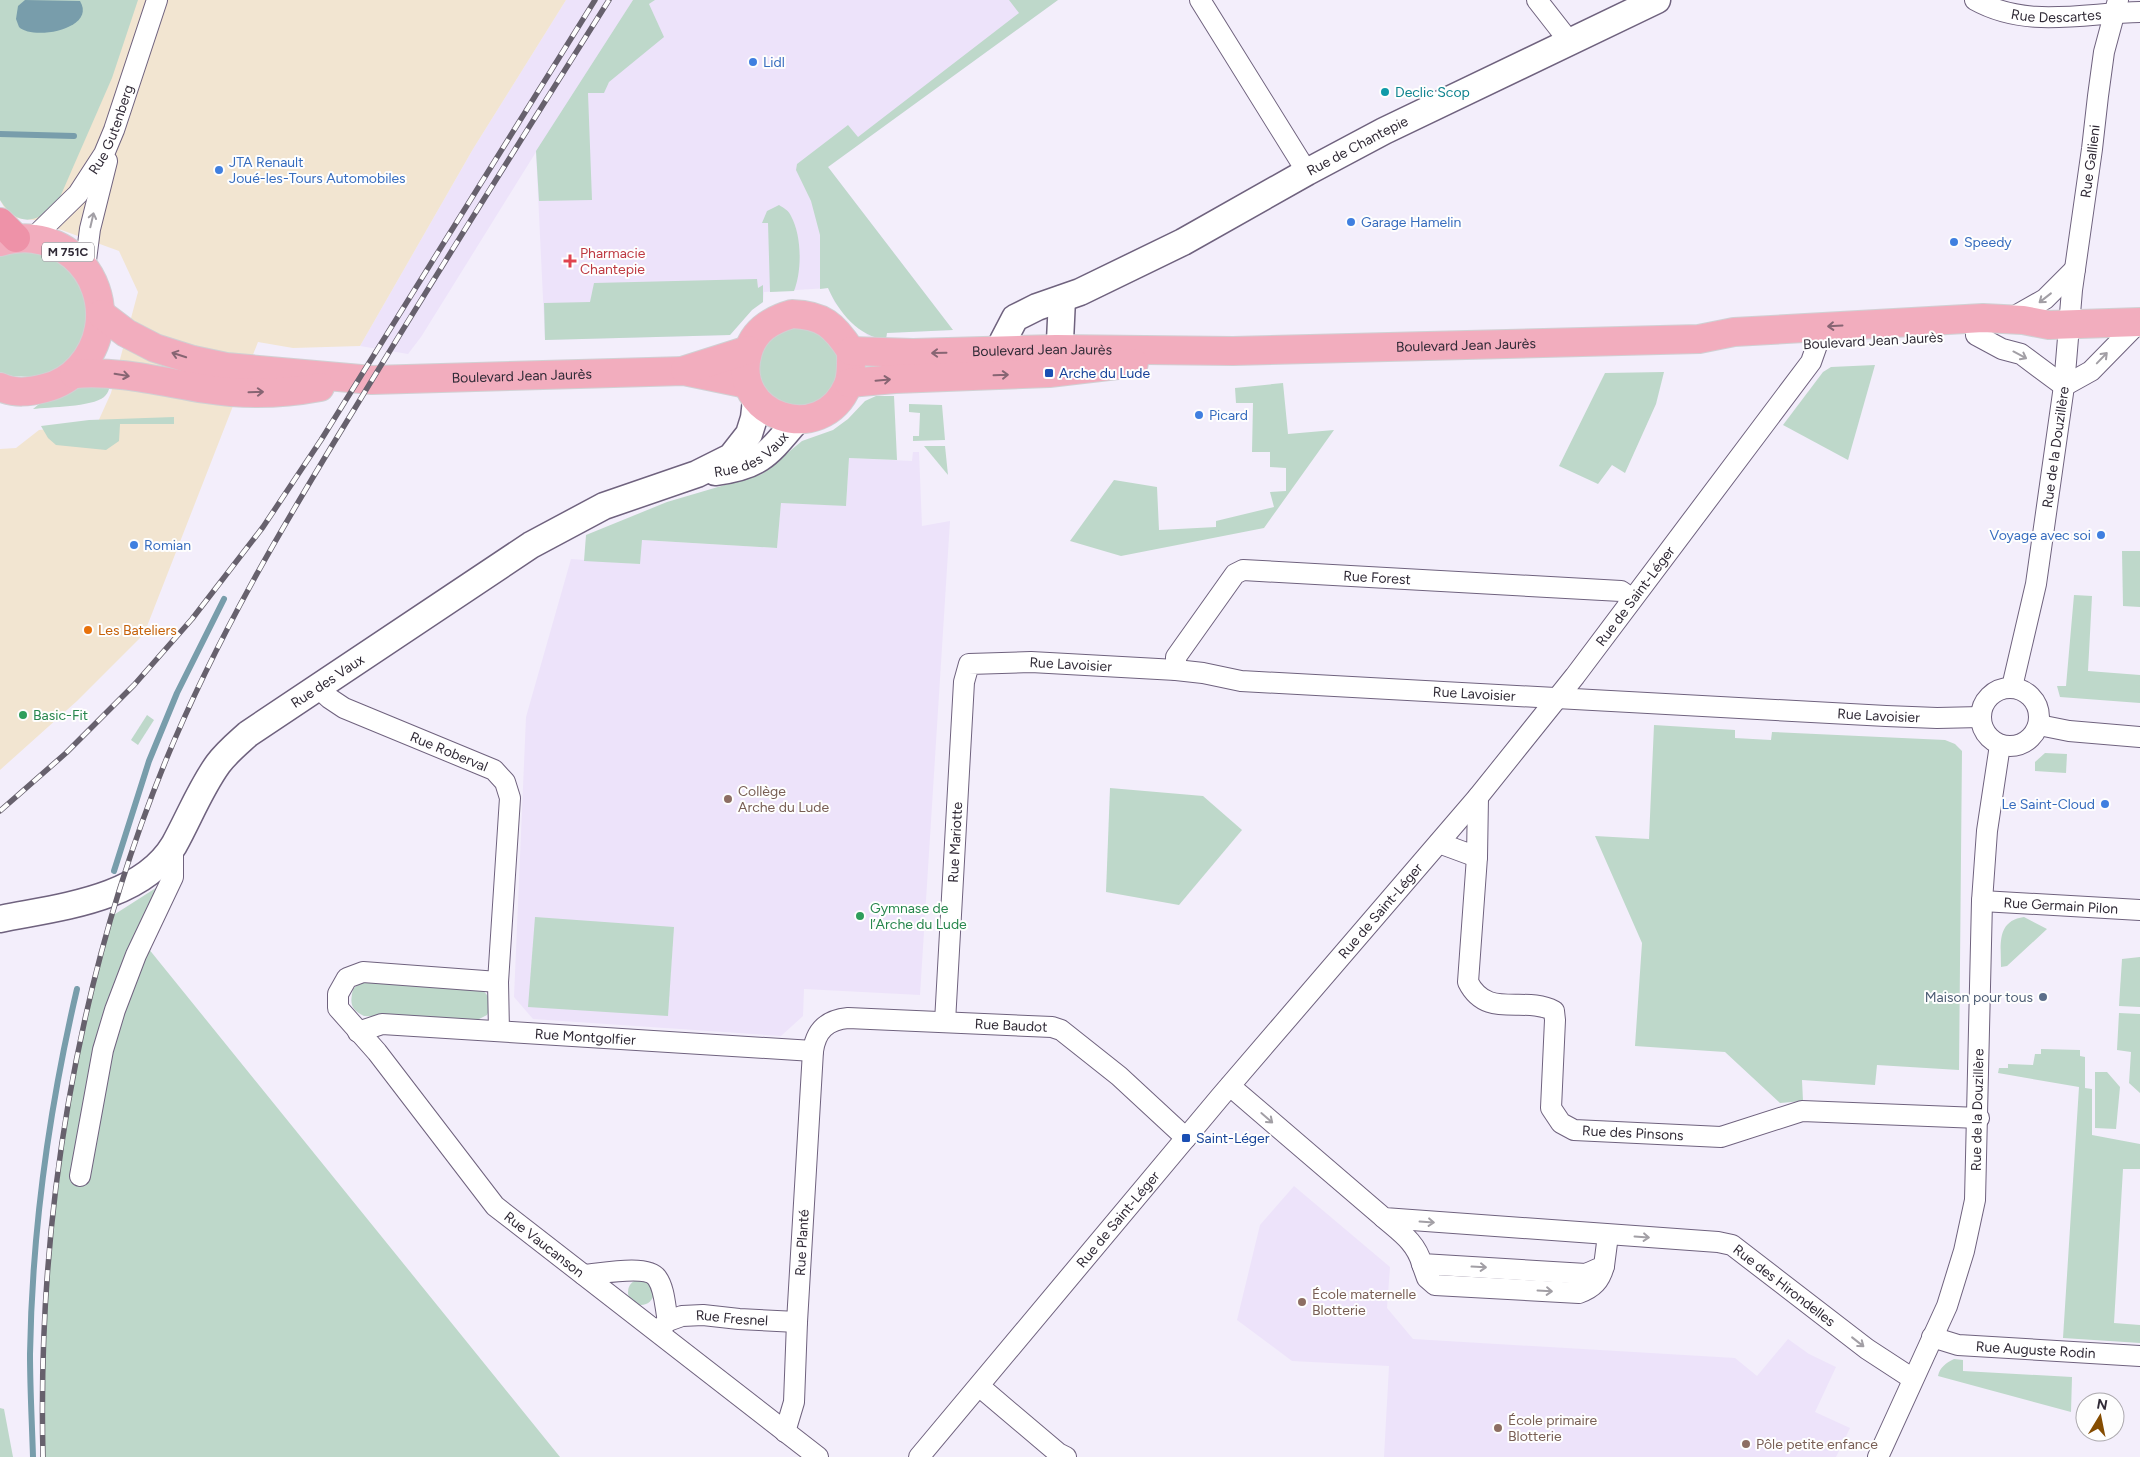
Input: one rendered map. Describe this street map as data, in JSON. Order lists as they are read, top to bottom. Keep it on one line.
{"streets":{"main road":["M 751C","Boulevard Jean Jaurès"],"street":["Rue Descartes","Rue Gutenberg","Rue de Chantepie","Rue Gallieni","Rue de la Douzillère","Rue des Vaux","Rue Forest","Rue de Saint-Léger","Rue Lavoisier","Rue Roberval","Rue Mariotte","Rue Germain Pilon","Rue Baudot","Rue Montgolfier","Rue des Pinsons","Rue Planté","Rue Vaucanson","Rue des Hirondelles","Rue Fresnel","Rue Auguste Rodin"]},"crossings":[["Rue Descartes","Rue Gallieni"],["Rue Gutenberg","M 751C"],["Rue de Chantepie","Boulevard Jean Jaurès"],["Rue Gallieni","Boulevard Jean Jaurès"],["Rue Gallieni","Rue de la Douzillère"],["M 751C","Boulevard Jean Jaurès"],["Boulevard Jean Jaurès","Rue de la Douzillère"],["Boulevard Jean Jaurès","Rue des Vaux"],["Boulevard Jean Jaurès","Rue de Saint-Léger"],["Rue de la Douzillère","Rue Lavoisier"],["Rue de la Douzillère","Rue Germain Pilon"],["Rue de la Douzillère","Rue des Pinsons"],["Rue de la Douzillère","Rue des Hirondelles"],["Rue de la Douzillère","Rue Auguste Rodin"],["Rue des Vaux","Rue Roberval"],["Rue Forest","Rue de Saint-Léger"],["Rue Forest","Rue Lavoisier"],["Rue de Saint-Léger","Rue Lavoisier"],["Rue de Saint-Léger","Rue Baudot"],["Rue de Saint-Léger","Rue des Pinsons"],["Rue Lavoisier","Rue Mariotte"],["Rue Roberval","Rue Montgolfier"],["Rue Roberval","Rue Vaucanson"],["Rue Mariotte","Rue Baudot"],["Rue Baudot","Rue Montgolfier"],["Rue Baudot","Rue Planté"],["Rue Montgolfier","Rue Planté"],["Rue Montgolfier","Rue Vaucanson"],["Rue Planté","Rue Vaucanson"],["Rue Planté","Rue Fresnel"],["Rue Vaucanson","Rue Fresnel"]],"one_way":["Rue des Hirondelles"],"places":{"other":["Lidl","Declic Scop","JTA Renault Joué-les-Tours Automobiles","Garage Hamelin","Speedy","Picard","Voyage avec soi","Romian","Les Bateliers","Basic-Fit","Collège Arche du Lude","Le Saint-Cloud","Gymnase de l’Arche du Lude","Maison pour tous","École maternelle Blotterie","École primaire Blotterie","Pôle petite enfance"],"health":["Pharmacie Chantepie"],"transit":["Arche du Lude","Saint-Léger"]},"north":"top"}
